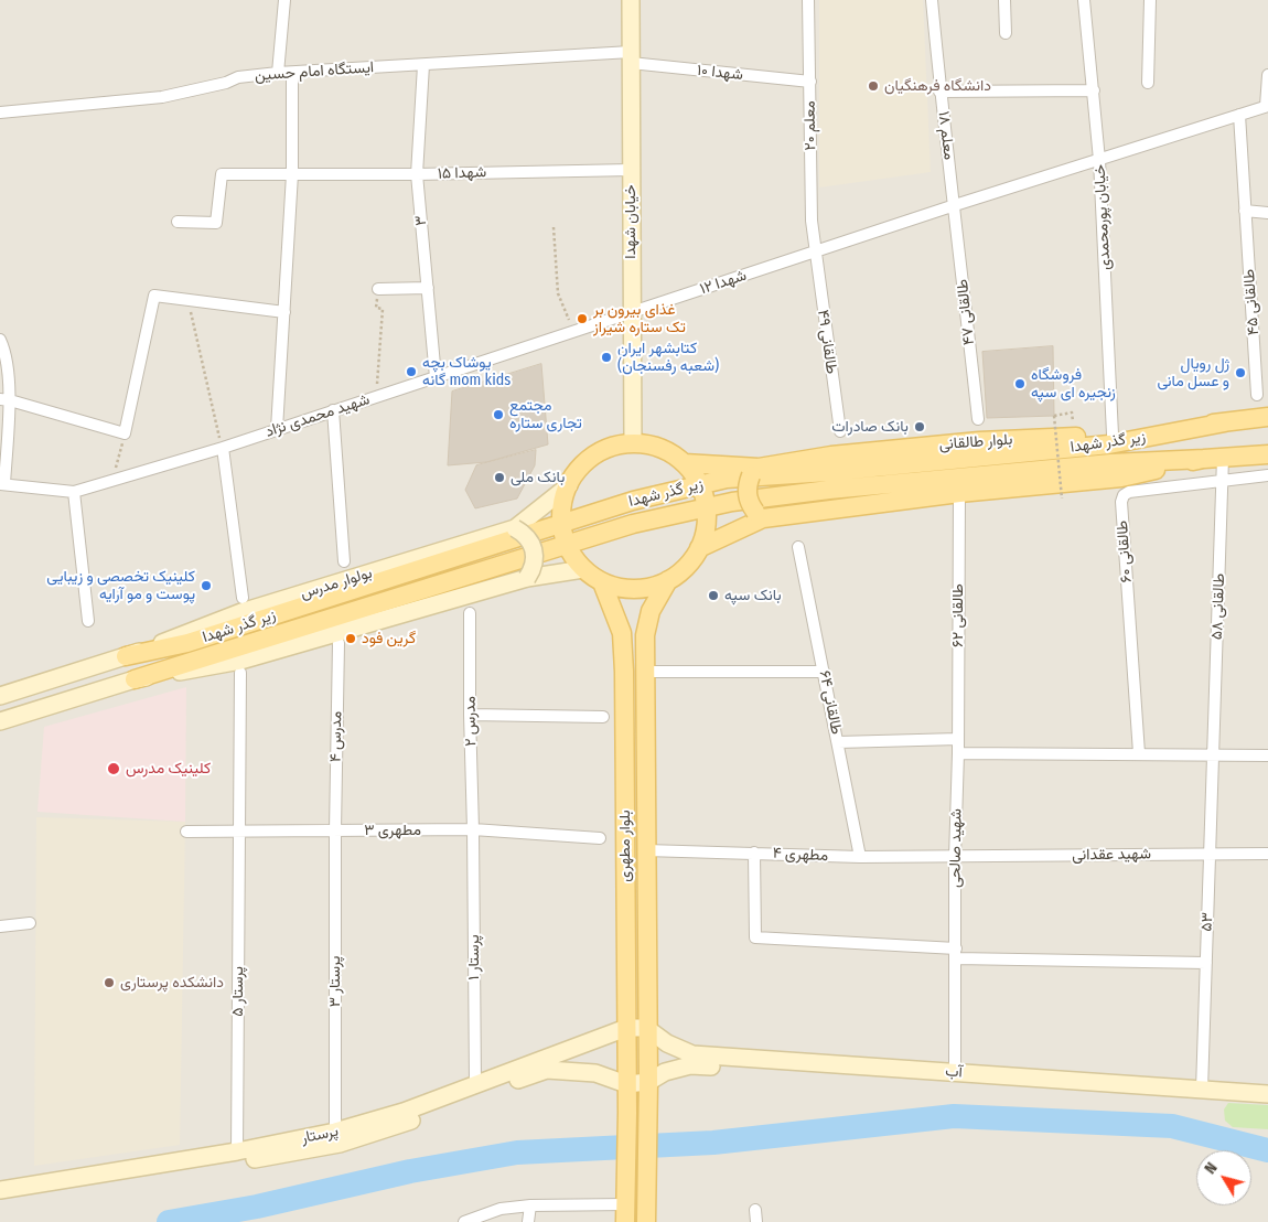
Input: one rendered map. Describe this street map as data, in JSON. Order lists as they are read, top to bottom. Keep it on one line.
{"streets":{"main road":["بلوار طالقانی","زیر گذر شهدا","بلوار مطهری"],"street":["ایستگاه امام حسین","شهدا ۱۰","معلم ۲۰","معلم ۱۸","شهدا ۱۵","خیابان پورمحمدی","۳","خیابان شهدا","۱۲ شهدا","طالقانی ۴۵","طالقانی ۴۷","طالقانی ۴۹","شهید محمدی نژاد","طالقانی ۶۰","بولوار مدرس","طالقانی ۵۸","طالقانی ۶۲","طالقانی ۶۴","مدرس ۲","مدرس ۴","مطهری ۳","شهید صالحی","مطهری ۴","شهید عقدانی","۵۳","پرستار ۱","پرستار ۳","پرستار ۵","آب","پرستار"]},"crossings":[["ایستگاه امام حسین","شهدا ۱۰"],["ایستگاه امام حسین","۳"],["ایستگاه امام حسین","خیابان شهدا"],["شهدا ۱۰","معلم ۲۰"],["شهدا ۱۰","خیابان شهدا"],["معلم ۲۰","۱۲ شهدا"],["معلم ۲۰","طالقانی ۴۹"],["معلم ۱۸","۱۲ شهدا"],["معلم ۱۸","طالقانی ۴۷"],["شهدا ۱۵","۳"],["شهدا ۱۵","خیابان شهدا"],["خیابان پورمحمدی","۱۲ شهدا"],["خیابان پورمحمدی","بلوار طالقانی"],["۳","شهید محمدی نژاد"],["خیابان شهدا","۱۲ شهدا"],["خیابان شهدا","شهید محمدی نژاد"],["خیابان شهدا","بلوار طالقانی"],["خیابان شهدا","بولوار مدرس"],["خیابان شهدا","بلوار مطهری"],["۱۲ شهدا","طالقانی ۴۵"],["۱۲ شهدا","طالقانی ۴۷"],["۱۲ شهدا","طالقانی ۴۹"],["۱۲ شهدا","شهید محمدی نژاد"],["بلوار طالقانی","زیر گذر شهدا"],["بلوار طالقانی","بولوار مدرس"],["بلوار طالقانی","بلوار مطهری"],["زیر گذر شهدا","بولوار مدرس"],["طالقانی ۶۰","طالقانی ۵۸"],["بولوار مدرس","بلوار مطهری"],["طالقانی ۵۸","۵۳"],["طالقانی ۶۲","شهید صالحی"],["طالقانی ۶۴","مطهری ۴"],["مدرس ۲","مطهری ۳"],["مدرس ۲","پرستار ۱"],["مدرس ۴","مطهری ۳"],["مدرس ۴","پرستار ۳"],["مطهری ۳","پرستار ۱"],["مطهری ۳","پرستار ۳"],["مطهری ۳","پرستار ۵"],["بلوار مطهری","مطهری ۴"],["بلوار مطهری","آب"],["بلوار مطهری","پرستار"],["شهید صالحی","مطهری ۴"],["شهید صالحی","شهید عقدانی"],["شهید صالحی","آب"],["مطهری ۴","شهید عقدانی"],["شهید عقدانی","۵۳"],["۵۳","آب"],["پرستار ۱","پرستار"],["پرستار ۳","پرستار"],["پرستار ۵","پرستار"]],"places":["دانشگاه فرهنگیان","غذای بیرون بر تک ستاره شیراز","کتابشهر ایران (شعبه رفسنجان)","پوشاک بچه گانه mom kids","ژل رویال و عسل مانی","فروشگاه زنجیره ای سپه","مجتمع تجاری ستاره","بانک صادرات","بانک ملی","کلینیک تخصصی و زیبایی پوست و مو آرایه","بانک سپه","گرین فود","کلینیک مدرس","دانشکده پرستاری"],"north":"top left"}
